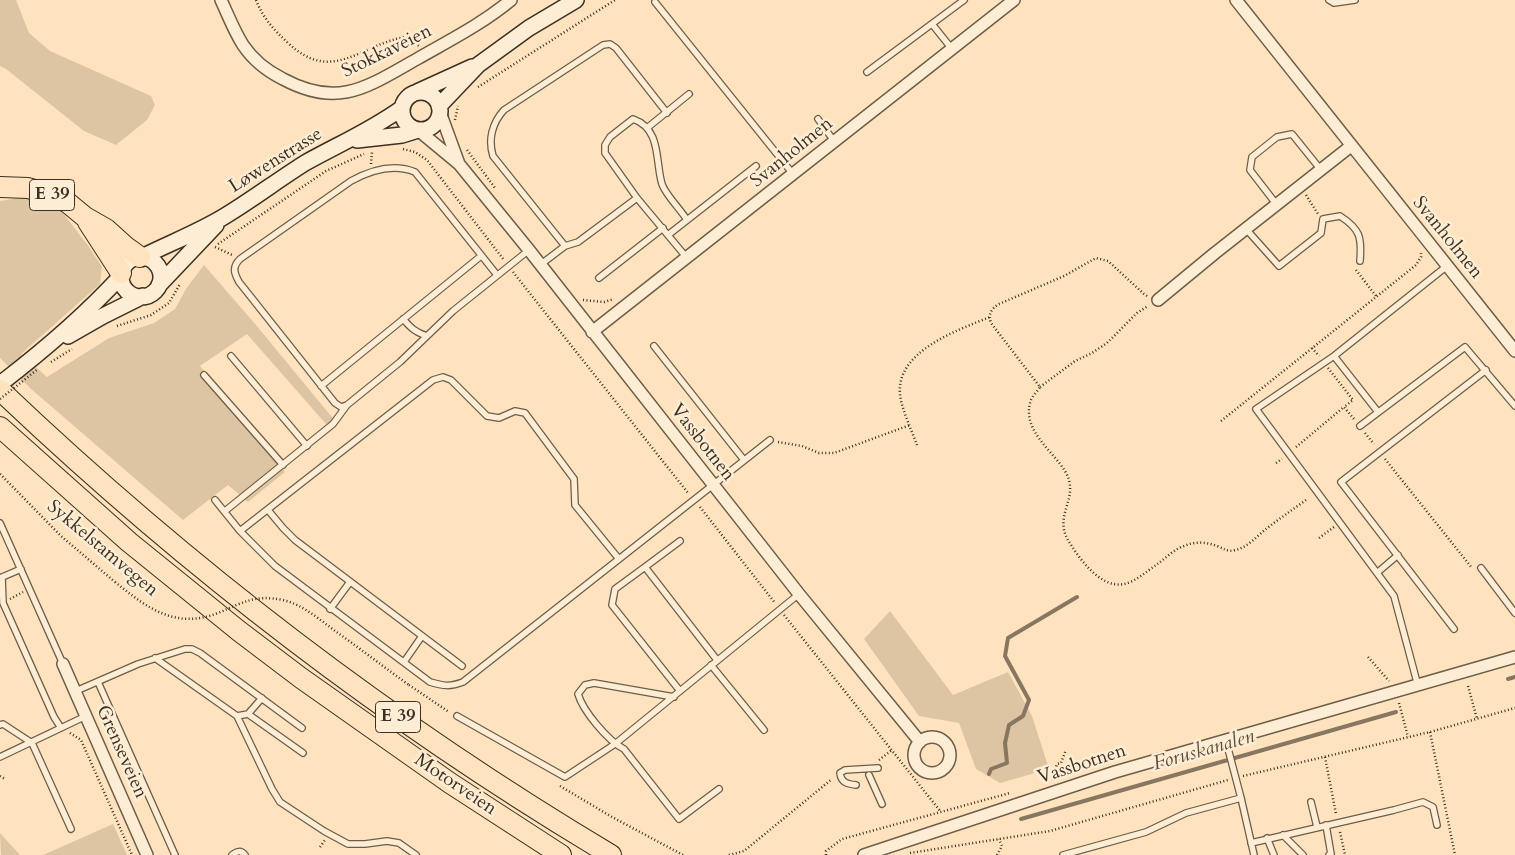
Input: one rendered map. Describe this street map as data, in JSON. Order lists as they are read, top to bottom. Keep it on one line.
{"streets":{"highway":["E 39","Motorveien"],"main road":["Løwenstrasse"],"street":["Stokkaveien","Svanholmen","Vassbotnen","Grenseveien"],"path":["Sykkelstamvegen"]},"crossings":[["Svanholmen","Vassbotnen"],["Løwenstrasse","E 39"],["Løwenstrasse","Vassbotnen"]],"water":["Foruskanalen"]}
